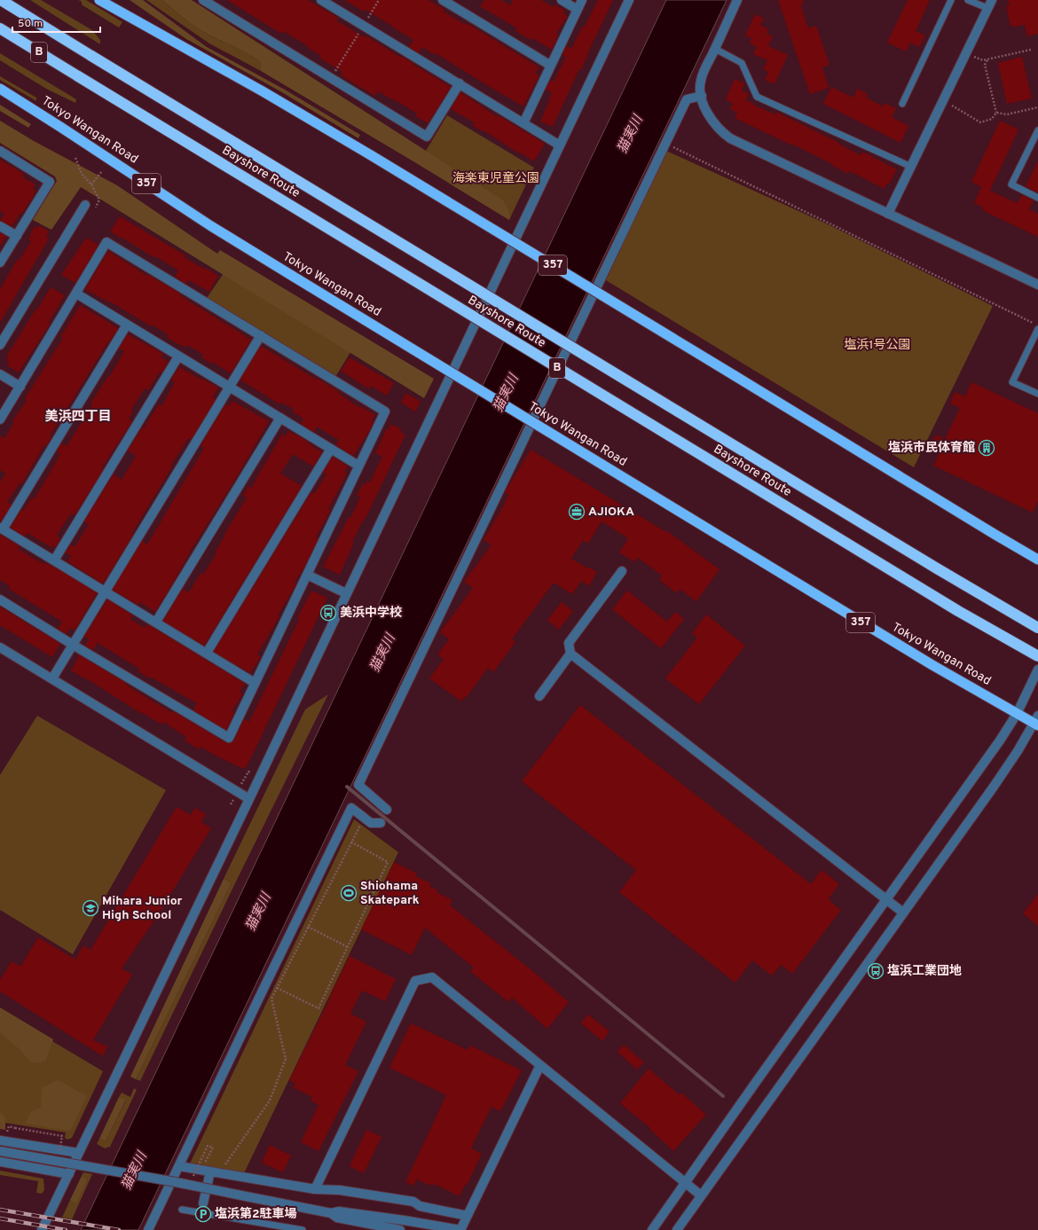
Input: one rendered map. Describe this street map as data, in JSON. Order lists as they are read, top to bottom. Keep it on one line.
{"streets":{"highway":["B","Tokyo Wangan Road","Bayshore Route","357"]},"districts":["美浜四丁目"],"water":["猫実川"],"parks":["海楽東児童公園","塩浜1号公園"],"places":{"building":["塩浜市民体育館"],"office":["AJIOKA"],"bus stop":["美浜中学校","塩浜工業団地"],"sports":["Shiohama Skatepark"],"school or university":["Mihara Junior High School"],"parking":["塩浜第2駐車場"]},"scale_bar":"50 m"}
